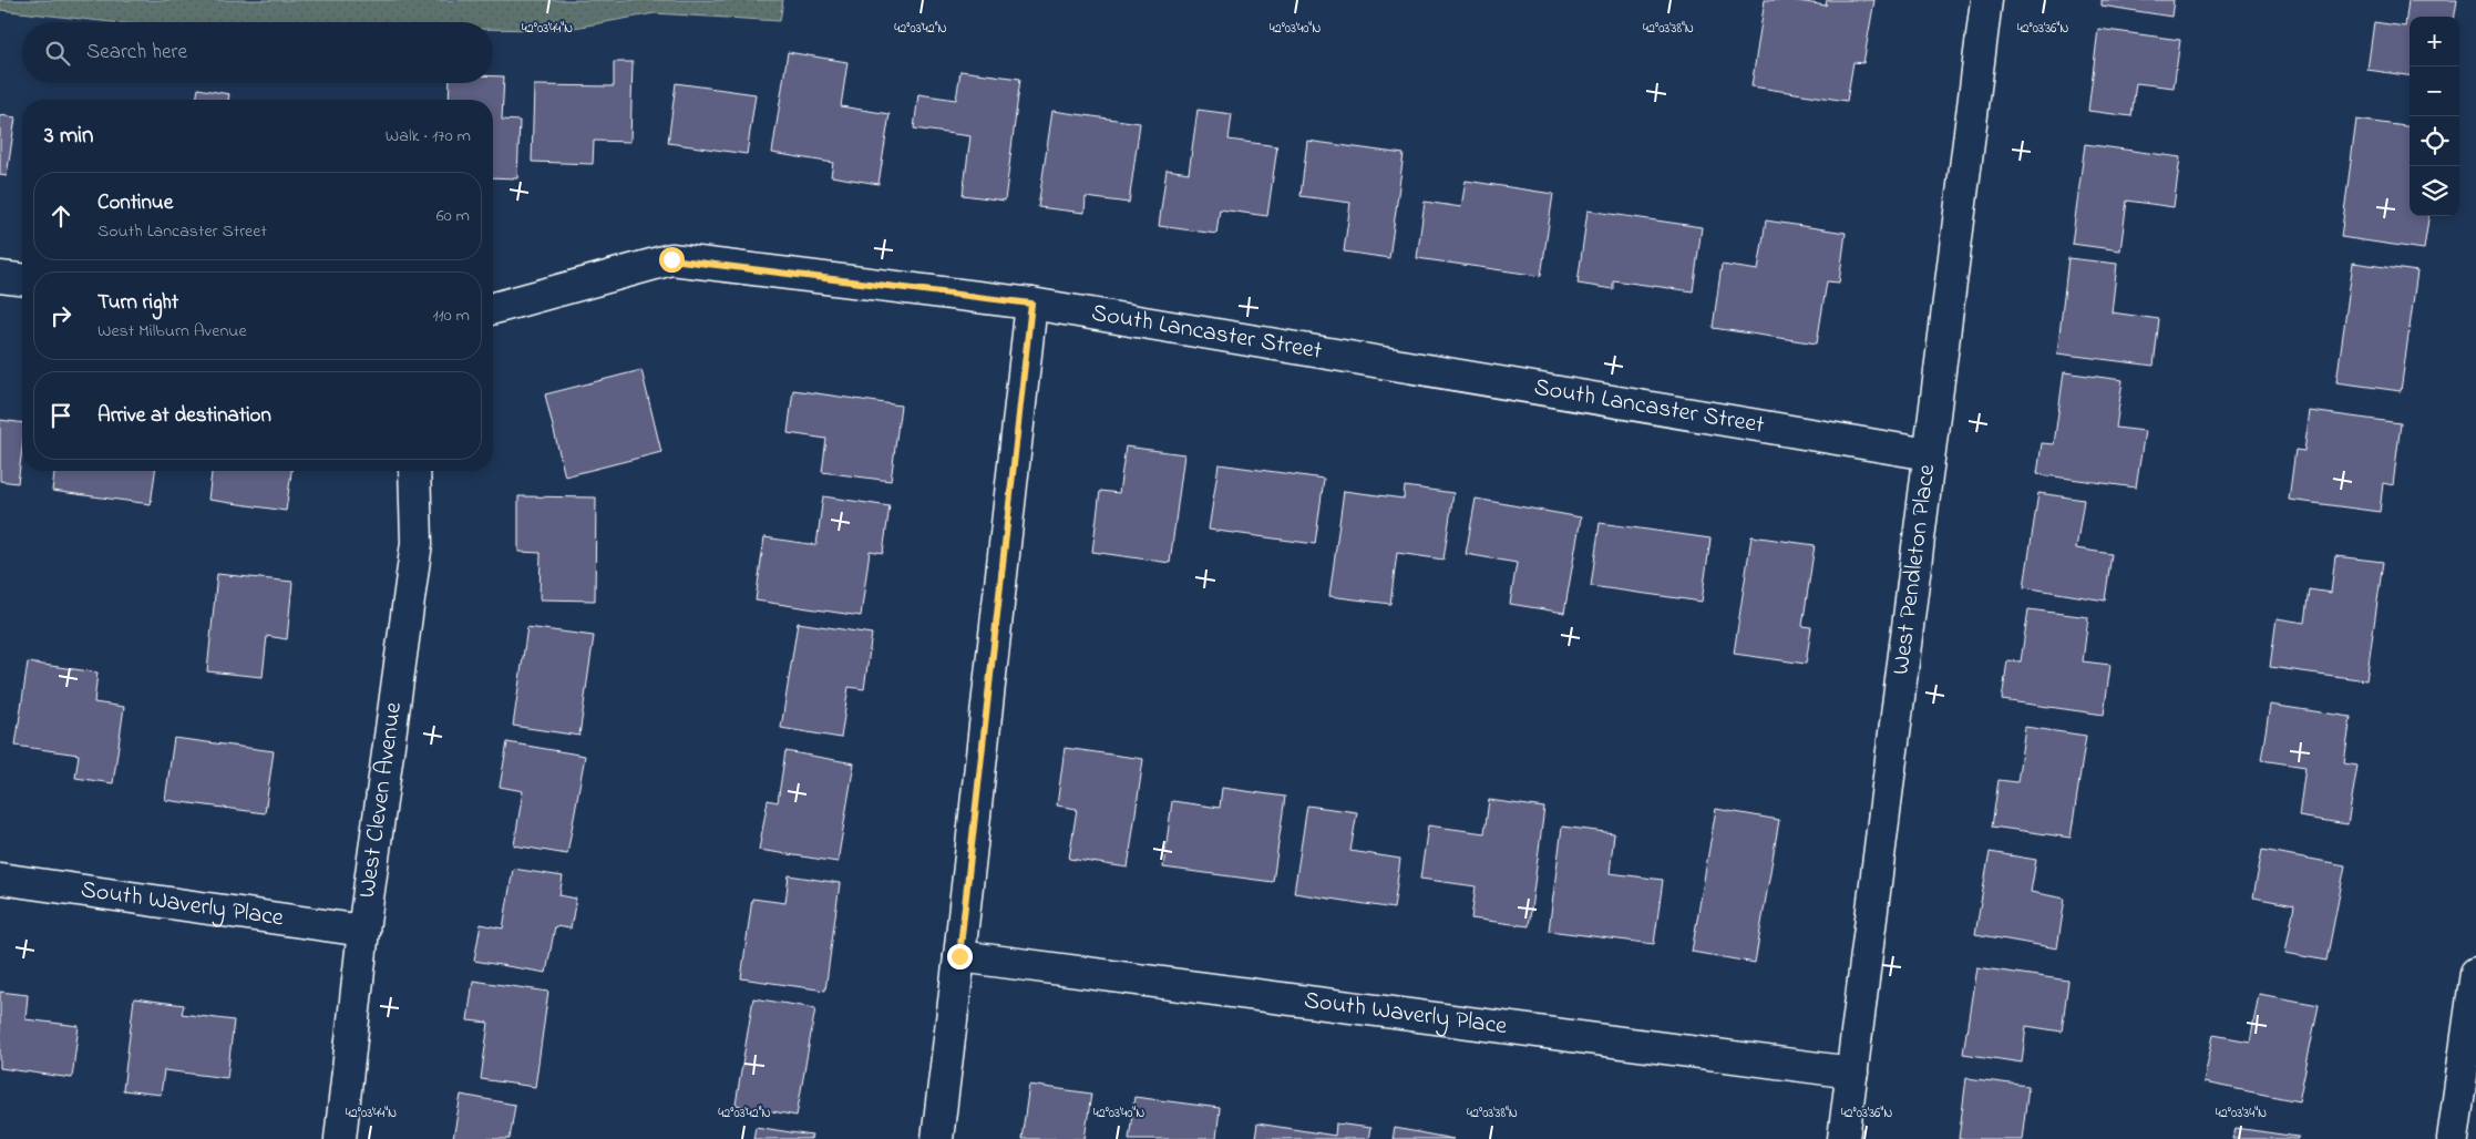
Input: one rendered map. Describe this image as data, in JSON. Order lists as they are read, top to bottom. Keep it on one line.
{"streets":{"street":["South Lancaster Street","West Pendleton Place","West Cleven Avenue","South Waverly Place"]},"crossings":[["South Lancaster Street","West Pendleton Place"],["West Pendleton Place","South Waverly Place"],["West Cleven Avenue","South Waverly Place"]],"page":{"map_buttons":["+","−"],"search":"Search here","heading":["3 min","Walk · 170 m"],"list":[["Continue","South Lancaster Street","60 m"],["Turn right","West Milburn Avenue","110 m"],"Arrive at destination"]},"coordinates":["42°03'44\"N","42°03'42\"N","42°03'40\"N","42°03'38\"N","42°03'36\"N","42°03'34\"N"]}
